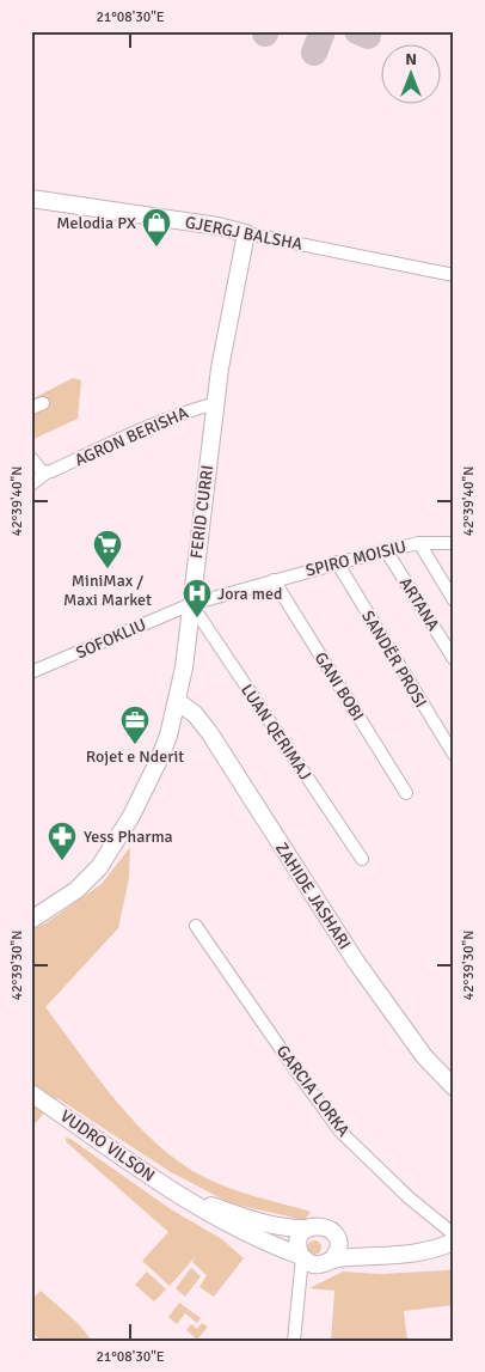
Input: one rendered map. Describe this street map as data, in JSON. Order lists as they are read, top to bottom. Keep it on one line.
{"streets":{"street":["GJERGJ BALSHA","AGRON BERISHA","FERID CURRI","SPIRO MOISIU","ARTANA","SOFOKLIU","SANDËR PROSI","GANI BOBI","LUAN QERIMAJ","ZAHIDE JASHARI","GARCIA LORKA","VUDRO VILSON"]},"crossings":[["GJERGJ BALSHA","FERID CURRI"],["AGRON BERISHA","FERID CURRI"],["FERID CURRI","SPIRO MOISIU"],["FERID CURRI","SOFOKLIU"],["FERID CURRI","LUAN QERIMAJ"],["FERID CURRI","ZAHIDE JASHARI"],["SPIRO MOISIU","ARTANA"],["SPIRO MOISIU","SOFOKLIU"],["SPIRO MOISIU","SANDËR PROSI"],["SPIRO MOISIU","GANI BOBI"],["SPIRO MOISIU","LUAN QERIMAJ"],["SOFOKLIU","LUAN QERIMAJ"]],"places":{"shop":["Melodia PX"],"supermarket":["MiniMax / Maxi Market"],"hospital":["Jora med"],"office":["Rojet e Nderit"],"pharmacy":["Yess Pharma"]},"north":"top","coordinates":["21°08'30\"E","42°39'40\"N","42°39'30\"N"]}
